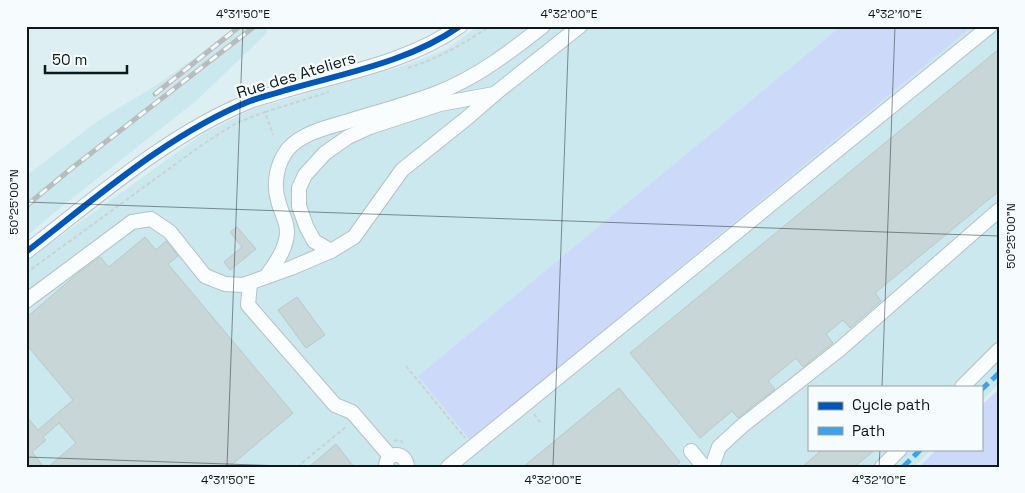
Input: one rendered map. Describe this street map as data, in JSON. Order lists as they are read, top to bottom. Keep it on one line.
{"streets":{"street":["Rue des Ateliers"]},"legend":["Cycle path","Path"],"scale_bar":"50 m","coordinates":["4°31'50\"E","4°32'00\"E","4°32'10\"E","50°25'00\"N"]}
